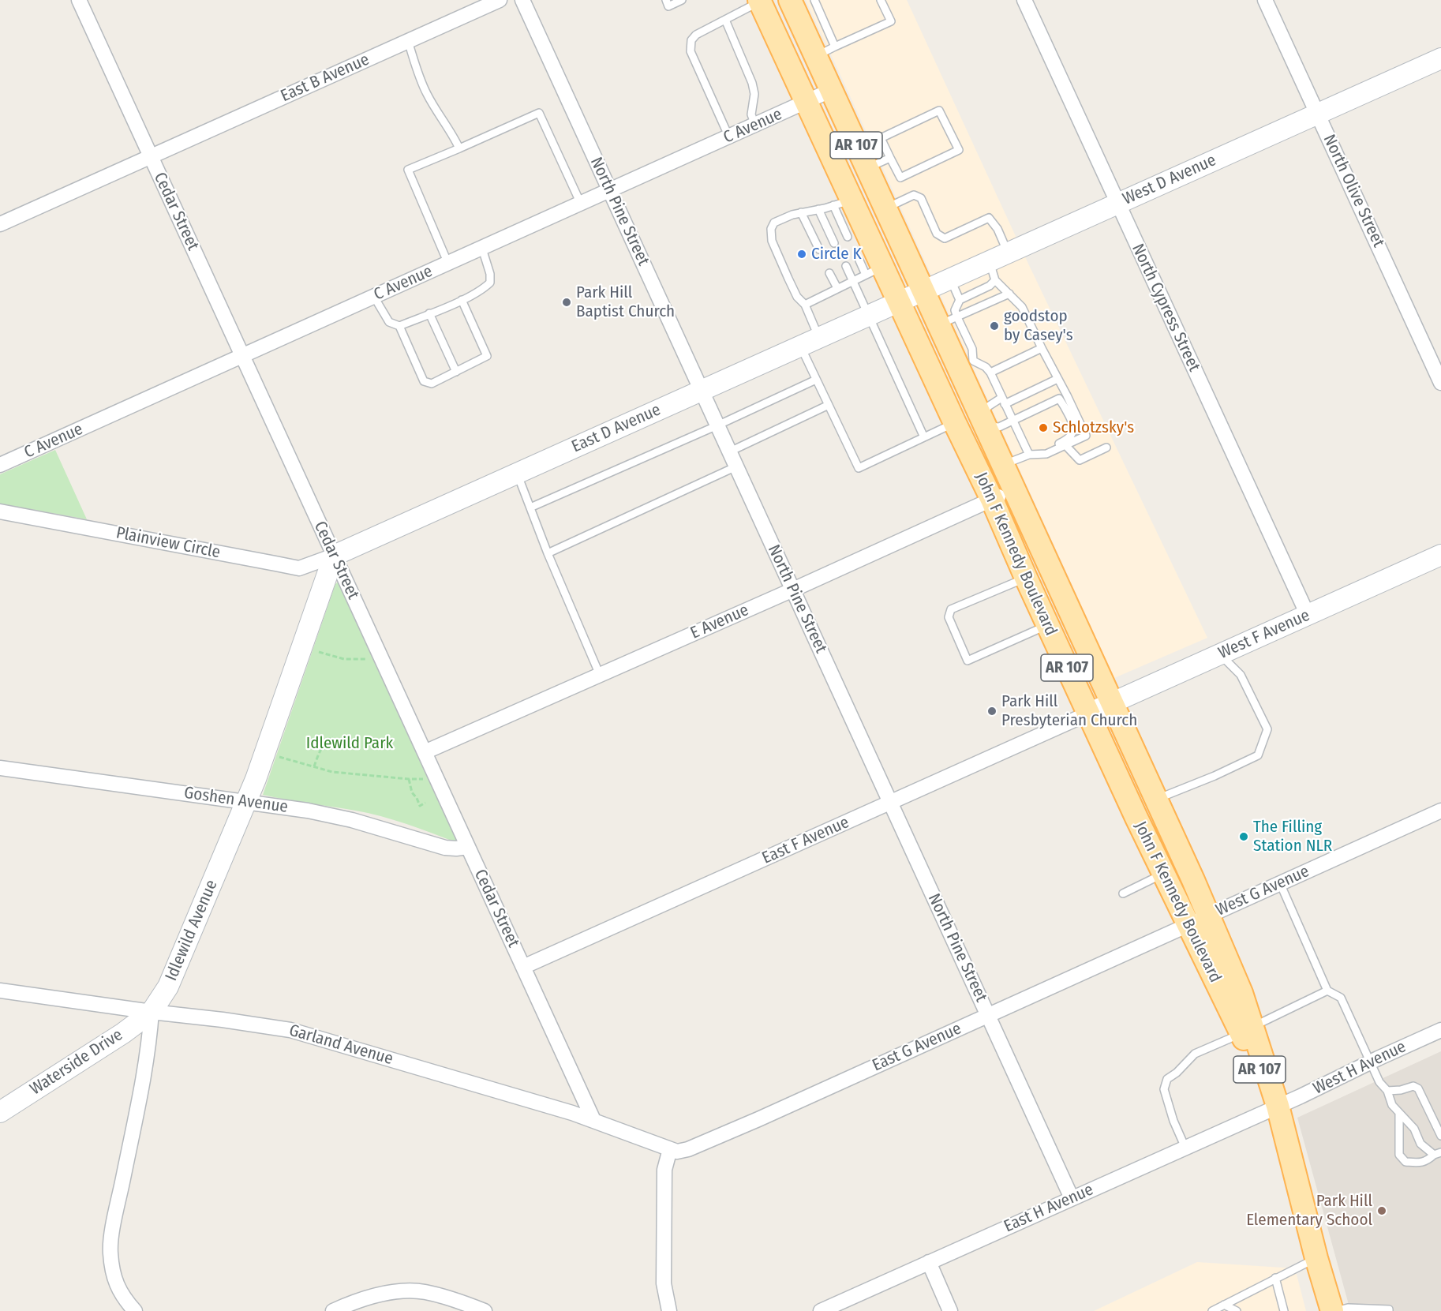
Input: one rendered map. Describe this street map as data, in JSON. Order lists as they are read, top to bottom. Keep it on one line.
{"streets":{"main road":["AR 107","John F Kennedy Boulevard"],"street":["East B Avenue","C Avenue","West D Avenue","North Olive Street","Cedar Street","North Pine Street","North Cypress Street","East D Avenue","Plainview Circle","E Avenue","West F Avenue","Goshen Avenue","East F Avenue","West G Avenue","Idlewild Avenue","Garland Avenue","East G Avenue","Waterside Drive","West H Avenue","East H Avenue"]},"crossings":[["East B Avenue","Cedar Street"],["C Avenue","Cedar Street"],["C Avenue","North Pine Street"],["C Avenue","John F Kennedy Boulevard"],["West D Avenue","North Olive Street"],["West D Avenue","North Cypress Street"],["West D Avenue","East D Avenue"],["West D Avenue","John F Kennedy Boulevard"],["Cedar Street","East D Avenue"],["Cedar Street","Plainview Circle"],["Cedar Street","E Avenue"],["Cedar Street","Goshen Avenue"],["Cedar Street","East F Avenue"],["Cedar Street","Idlewild Avenue"],["Cedar Street","Garland Avenue"],["North Pine Street","East D Avenue"],["North Pine Street","E Avenue"],["North Pine Street","East F Avenue"],["North Pine Street","East G Avenue"],["North Pine Street","East H Avenue"],["North Cypress Street","West F Avenue"],["East D Avenue","Plainview Circle"],["East D Avenue","John F Kennedy Boulevard"],["East D Avenue","Idlewild Avenue"],["Plainview Circle","Idlewild Avenue"],["John F Kennedy Boulevard","E Avenue"],["John F Kennedy Boulevard","West F Avenue"],["John F Kennedy Boulevard","East F Avenue"],["John F Kennedy Boulevard","West G Avenue"],["John F Kennedy Boulevard","East G Avenue"],["John F Kennedy Boulevard","West H Avenue"],["John F Kennedy Boulevard","East H Avenue"],["West F Avenue","East F Avenue"],["Goshen Avenue","Idlewild Avenue"],["West G Avenue","East G Avenue"],["Idlewild Avenue","Garland Avenue"],["Idlewild Avenue","Waterside Drive"],["Garland Avenue","East G Avenue"],["Garland Avenue","Waterside Drive"],["West H Avenue","East H Avenue"]],"parks":["Idlewild Park"],"places":["Circle K","Park Hill Baptist Church","goodstop by Casey's","Schlotzsky's","Park Hill Presbyterian Church","The Filling Station NLR","Park Hill Elementary School"]}
